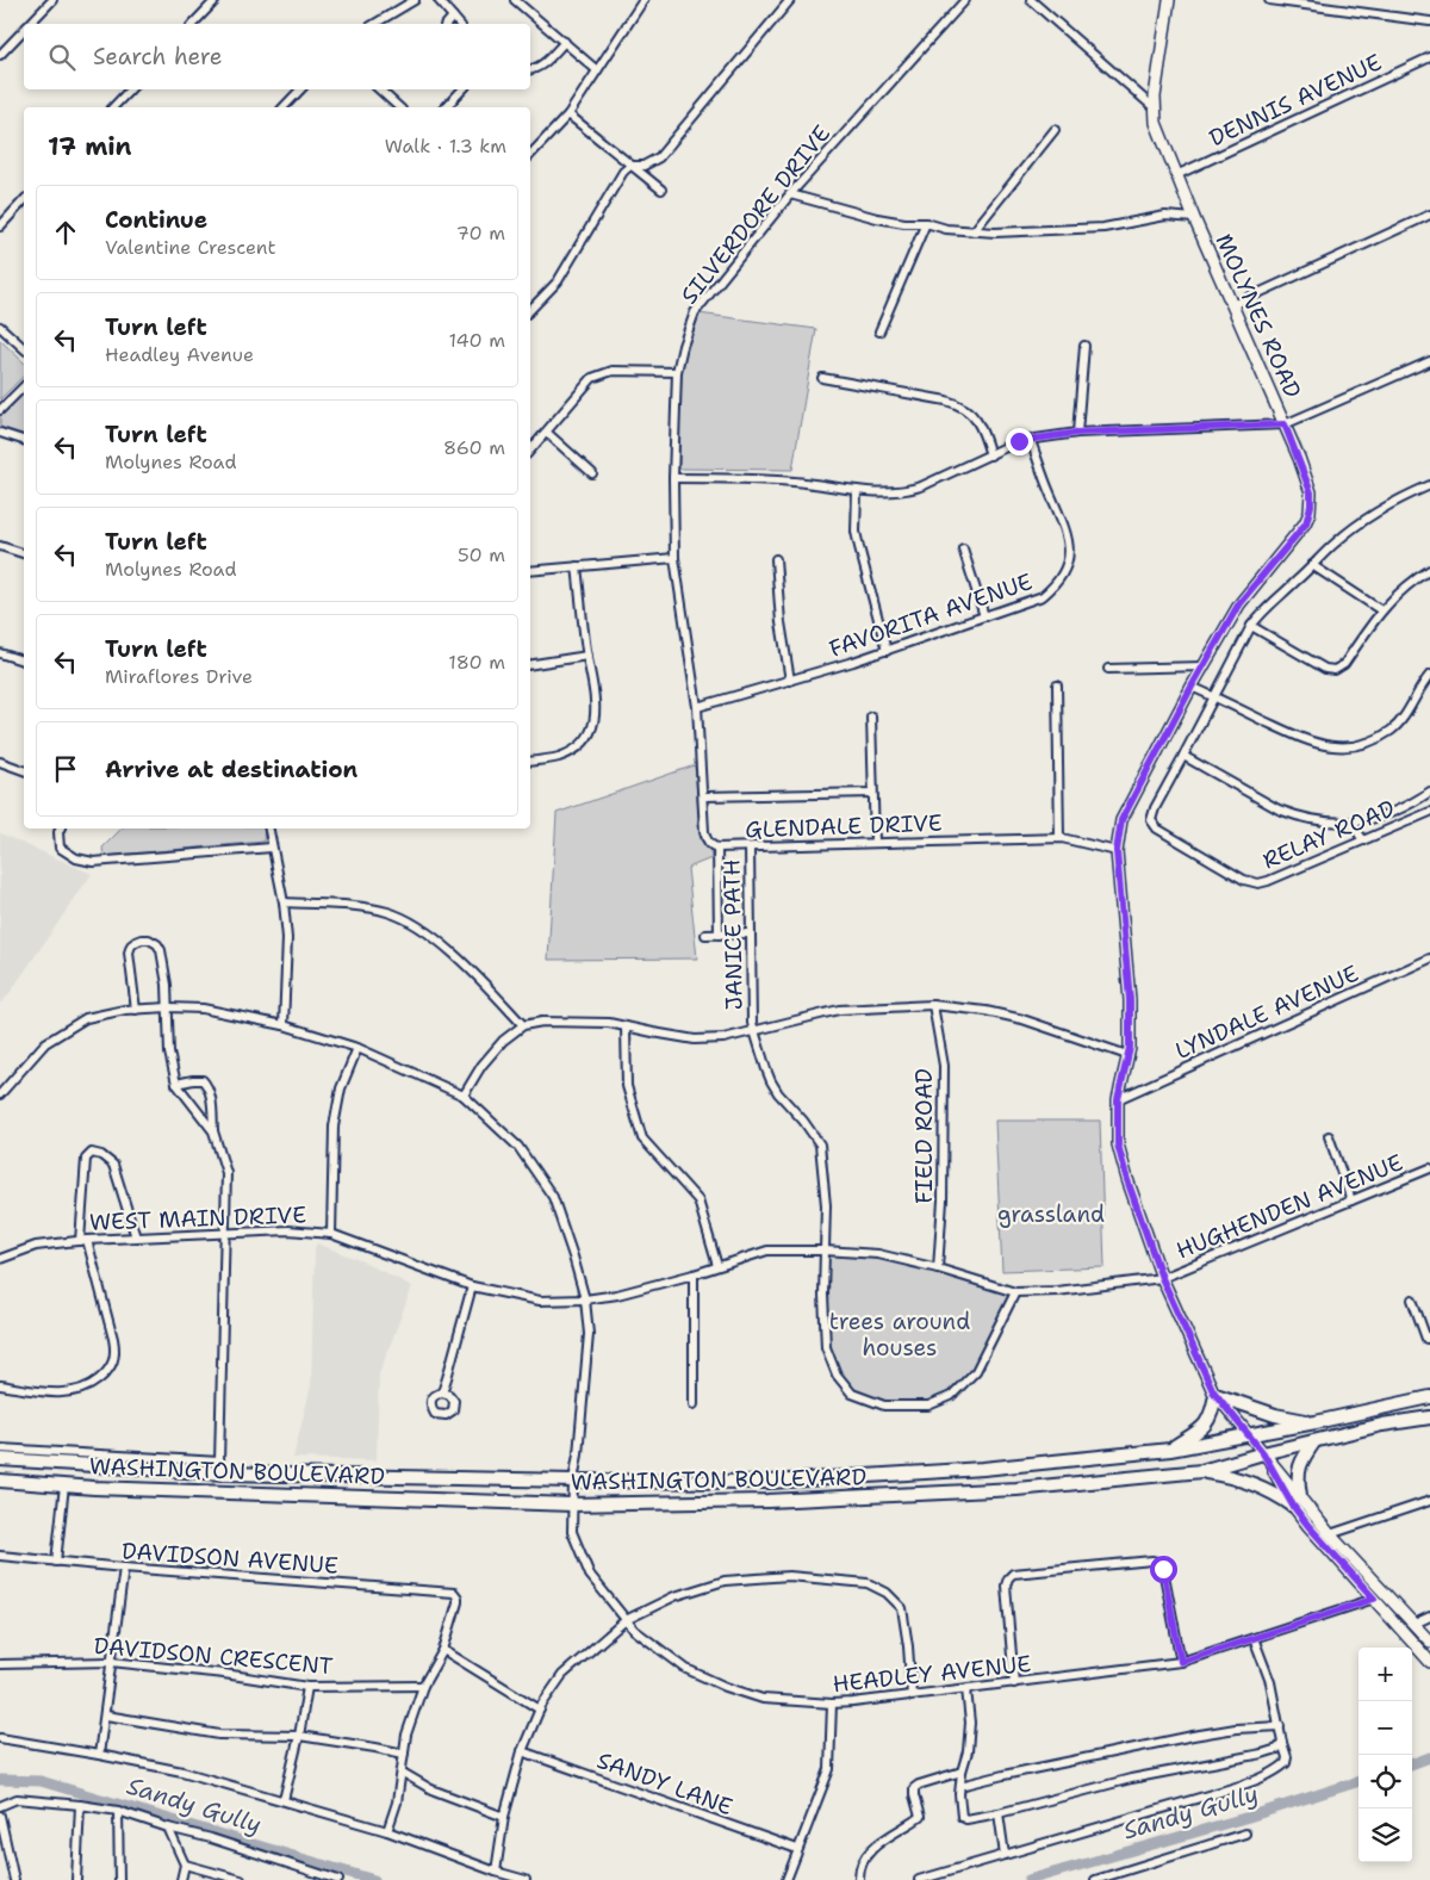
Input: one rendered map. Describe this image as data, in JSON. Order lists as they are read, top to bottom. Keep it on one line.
{"streets":{"highway":["WASHINGTON BOULEVARD"],"main road":["MOLYNES ROAD"],"street":["DENNIS AVENUE","SILVERDORE DRIVE","FAVORITA AVENUE","GLENDALE DRIVE","RELAY ROAD","JANICE PATH","LYNDALE AVENUE","FIELD ROAD","HUGHENDEN AVENUE","WEST MAIN DRIVE","DAVIDSON AVENUE","DAVIDSON CRESCENT","HEADLEY AVENUE","SANDY LANE"]},"crossings":[["DENNIS AVENUE","MOLYNES ROAD"],["SILVERDORE DRIVE","FAVORITA AVENUE"],["SILVERDORE DRIVE","GLENDALE DRIVE"],["MOLYNES ROAD","GLENDALE DRIVE"],["MOLYNES ROAD","LYNDALE AVENUE"],["MOLYNES ROAD","HUGHENDEN AVENUE"],["MOLYNES ROAD","WEST MAIN DRIVE"],["MOLYNES ROAD","WASHINGTON BOULEVARD"],["MOLYNES ROAD","HEADLEY AVENUE"],["FAVORITA AVENUE","GLENDALE DRIVE"],["GLENDALE DRIVE","JANICE PATH"],["JANICE PATH","WEST MAIN DRIVE"],["FIELD ROAD","WEST MAIN DRIVE"],["HUGHENDEN AVENUE","WEST MAIN DRIVE"],["WEST MAIN DRIVE","HEADLEY AVENUE"],["WASHINGTON BOULEVARD","HEADLEY AVENUE"]],"water":["Sandy Gully"],"parks":["grassland","trees around houses"],"page":{"search":"Search here","heading":["17 min","Walk · 1.3 km"],"list":[["Continue","Valentine Crescent","70 m"],["Turn left","Headley Avenue","140 m"],["Turn left","Molynes Road","860 m"],["Turn left","Molynes Road","50 m"],["Turn left","Miraflores Drive","180 m"],"Arrive at destination"],"map_buttons":["+","−"]}}
